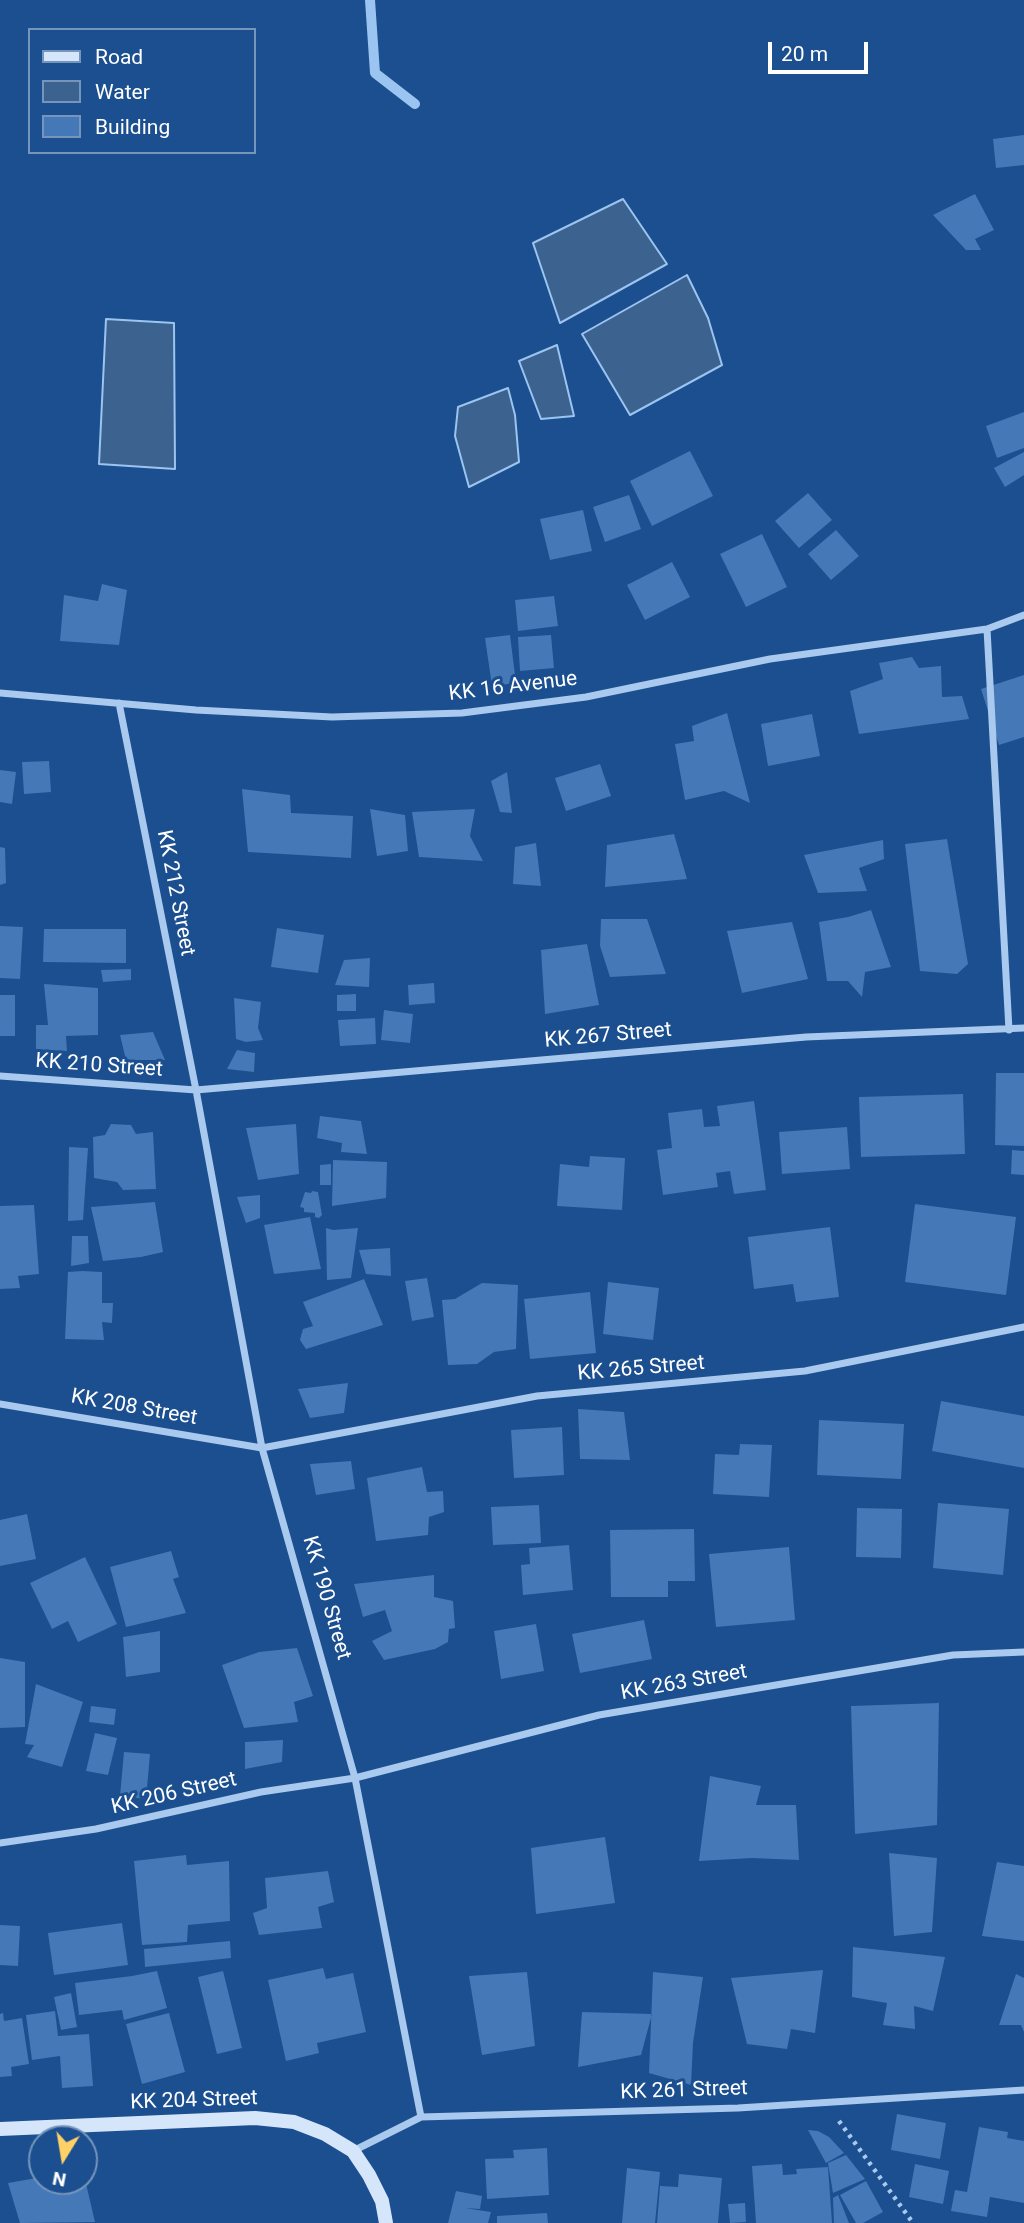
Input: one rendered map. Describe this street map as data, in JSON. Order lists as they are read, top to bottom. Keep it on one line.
{"streets":{"street":["KK 16 Avenue","KK 212 Street","KK 267 Street","KK 210 Street","KK 265 Street","KK 208 Street","KK 190 Street","KK 263 Street","KK 206 Street","KK 261 Street","KK 204 Street"]},"crossings":[["KK 16 Avenue","KK 212 Street"],["KK 212 Street","KK 267 Street"],["KK 212 Street","KK 210 Street"],["KK 212 Street","KK 190 Street"],["KK 267 Street","KK 210 Street"],["KK 267 Street","KK 190 Street"],["KK 210 Street","KK 190 Street"],["KK 265 Street","KK 208 Street"],["KK 265 Street","KK 190 Street"],["KK 208 Street","KK 190 Street"],["KK 190 Street","KK 263 Street"],["KK 190 Street","KK 206 Street"],["KK 190 Street","KK 261 Street"],["KK 263 Street","KK 206 Street"],["KK 261 Street","KK 204 Street"]],"legend":["Road","Water","Building"],"scale_bar":"20 m","north":"bottom"}
